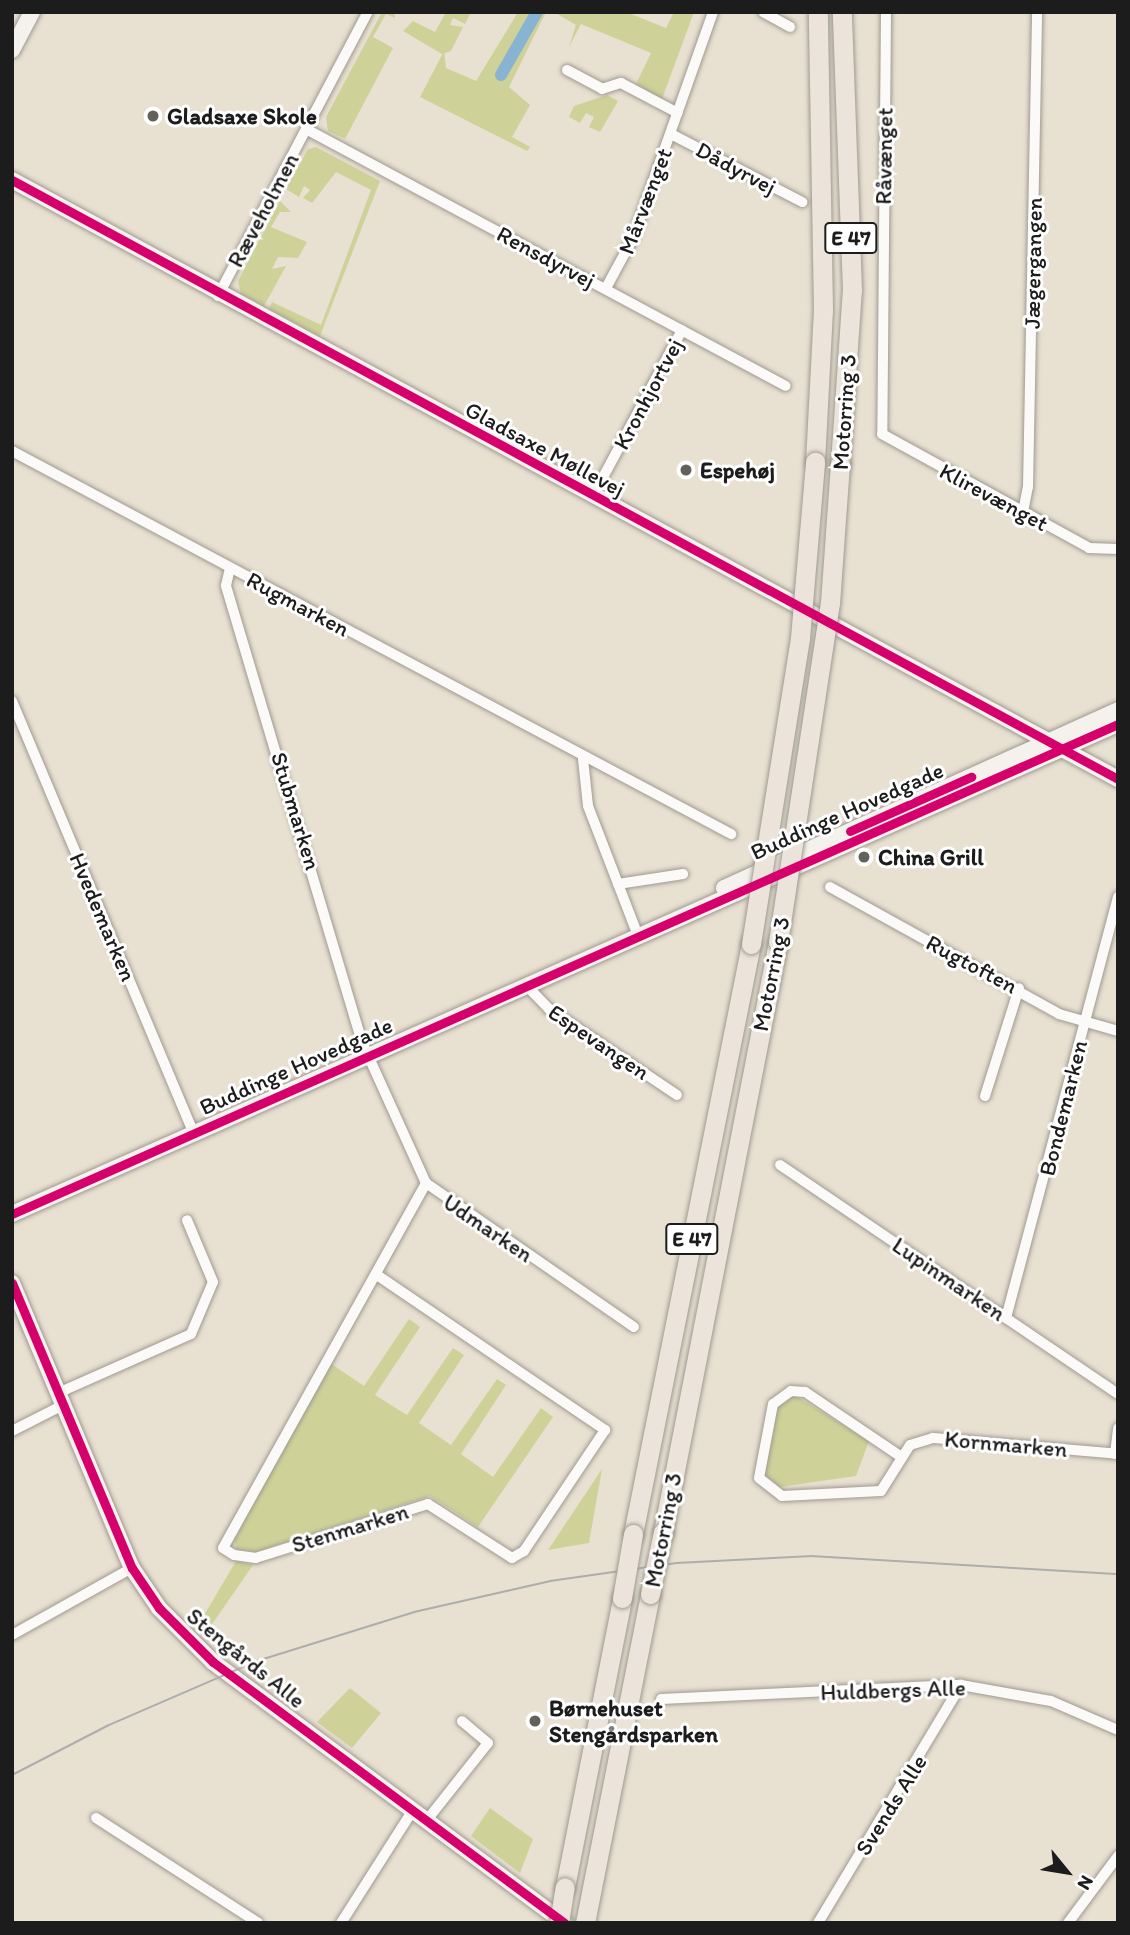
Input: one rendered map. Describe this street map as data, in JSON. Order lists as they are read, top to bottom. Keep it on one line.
{"streets":{"highway":["E 47","Motorring 3"],"street":["Råvænget","Dådyrvej","Mårvænget","Ræveholmen","Rensdyrvej","Jægergangen","Kronhjortvej","Gladsaxe Møllevej","Klirevænget","Rugmarken","Stubmarken","Buddinge Hovedgade","Hvedemarken","Rugtoften","Espevangen","Bondemarken","Udmarken","Lupinmarken","Kornmarken","Stenmarken","Stengårds Alle","Huldbergs Alle","Svends Alle"]},"crossings":[["Råvænget","Klirevænget"],["Dådyrvej","Mårvænget"],["Mårvænget","Rensdyrvej"],["Ræveholmen","Rensdyrvej"],["Ræveholmen","Gladsaxe Møllevej"],["Rensdyrvej","Kronhjortvej"],["Jægergangen","Klirevænget"],["Kronhjortvej","Gladsaxe Møllevej"],["Gladsaxe Møllevej","Buddinge Hovedgade"],["Rugmarken","Stubmarken"],["Stubmarken","Buddinge Hovedgade"],["Stubmarken","Udmarken"],["Buddinge Hovedgade","Hvedemarken"],["Buddinge Hovedgade","Espevangen"],["Buddinge Hovedgade","Udmarken"],["Rugtoften","Bondemarken"],["Bondemarken","Lupinmarken"],["Udmarken","Stenmarken"],["Huldbergs Alle","Svends Alle"]],"places":["Gladsaxe Skole","Espehøj","China Grill","Børnehuset Stengårdsparken"],"north":"bottom right"}
